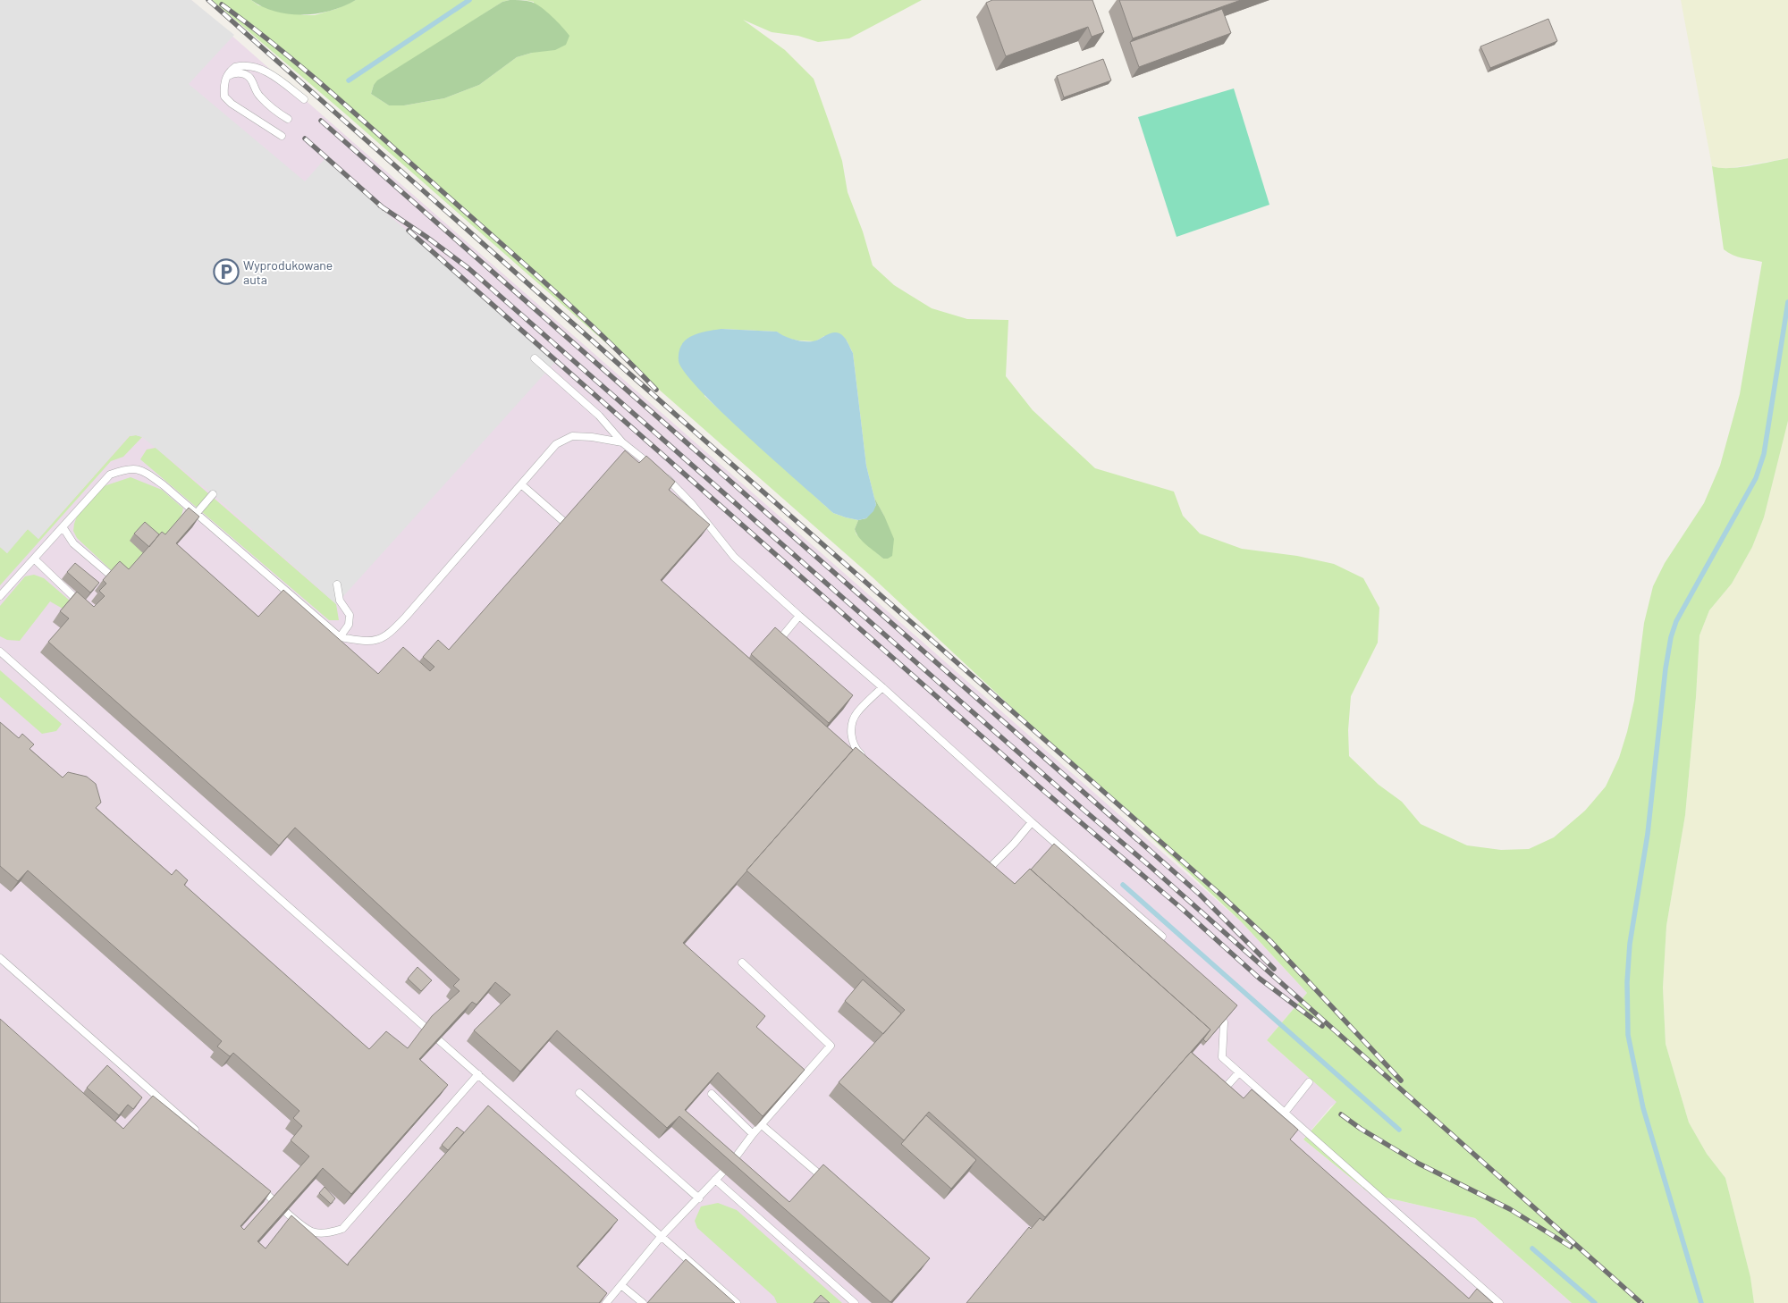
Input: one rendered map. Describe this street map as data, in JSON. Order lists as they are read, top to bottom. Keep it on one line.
{"places":{"parking":["Wyprodukowane auta"]}}
